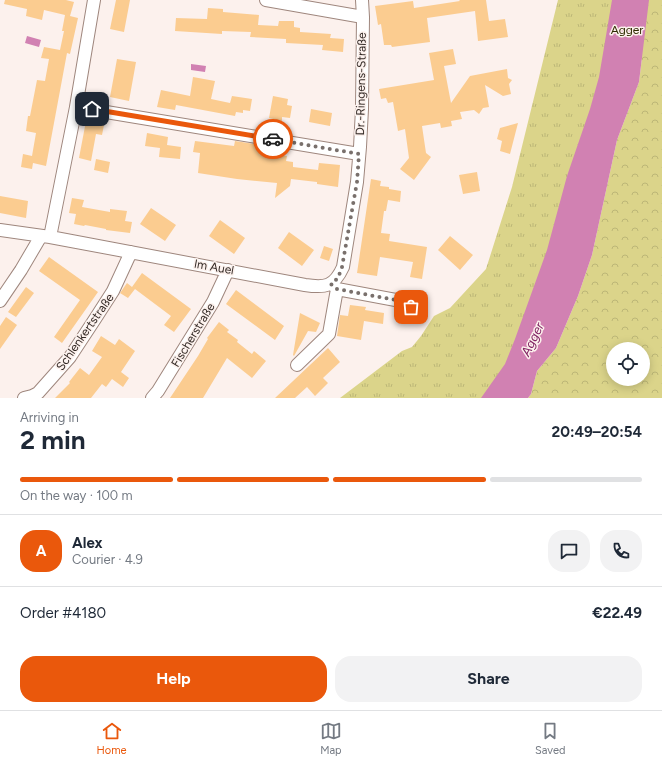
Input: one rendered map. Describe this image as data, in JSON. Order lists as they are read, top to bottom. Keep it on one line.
{"streets":{"street":["Dr.-Ringens-Straße","Im Auel","Schlenkertstraße","Fischerstraße"]},"crossings":[["Dr.-Ringens-Straße","Im Auel"],["Im Auel","Schlenkertstraße"],["Im Auel","Fischerstraße"]],"water":["Agger"],"parks":["Agger"],"page":{"heading":["2 min","Arriving in","20:49–20:54"],"panel":["Alex","Courier · 4.9","Order #4180","€22.49"],"bar":"On the way · 100 m","round":"A","buttons":["Help","Share"],"tabs":["Home","Map","Saved"]}}
